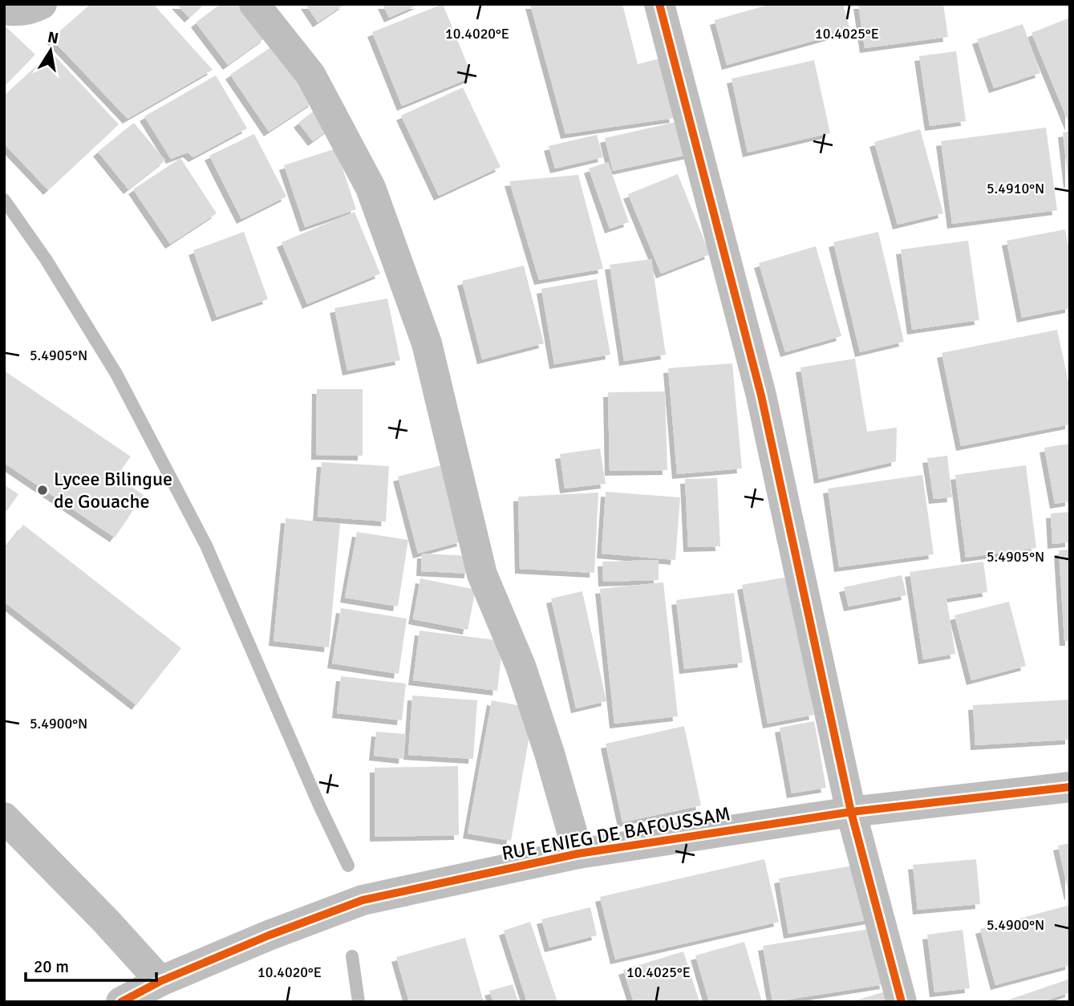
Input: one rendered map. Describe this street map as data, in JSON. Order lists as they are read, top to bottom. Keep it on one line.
{"streets":{"street":["RUE ENIEG DE BAFOUSSAM"]},"places":["Lycee Bilingue de Gouache"],"scale_bar":"20 m","north":"top","coordinates":["10.4020°E","10.4025°E","5.4910°N","5.4905°N","5.4900°N"]}
